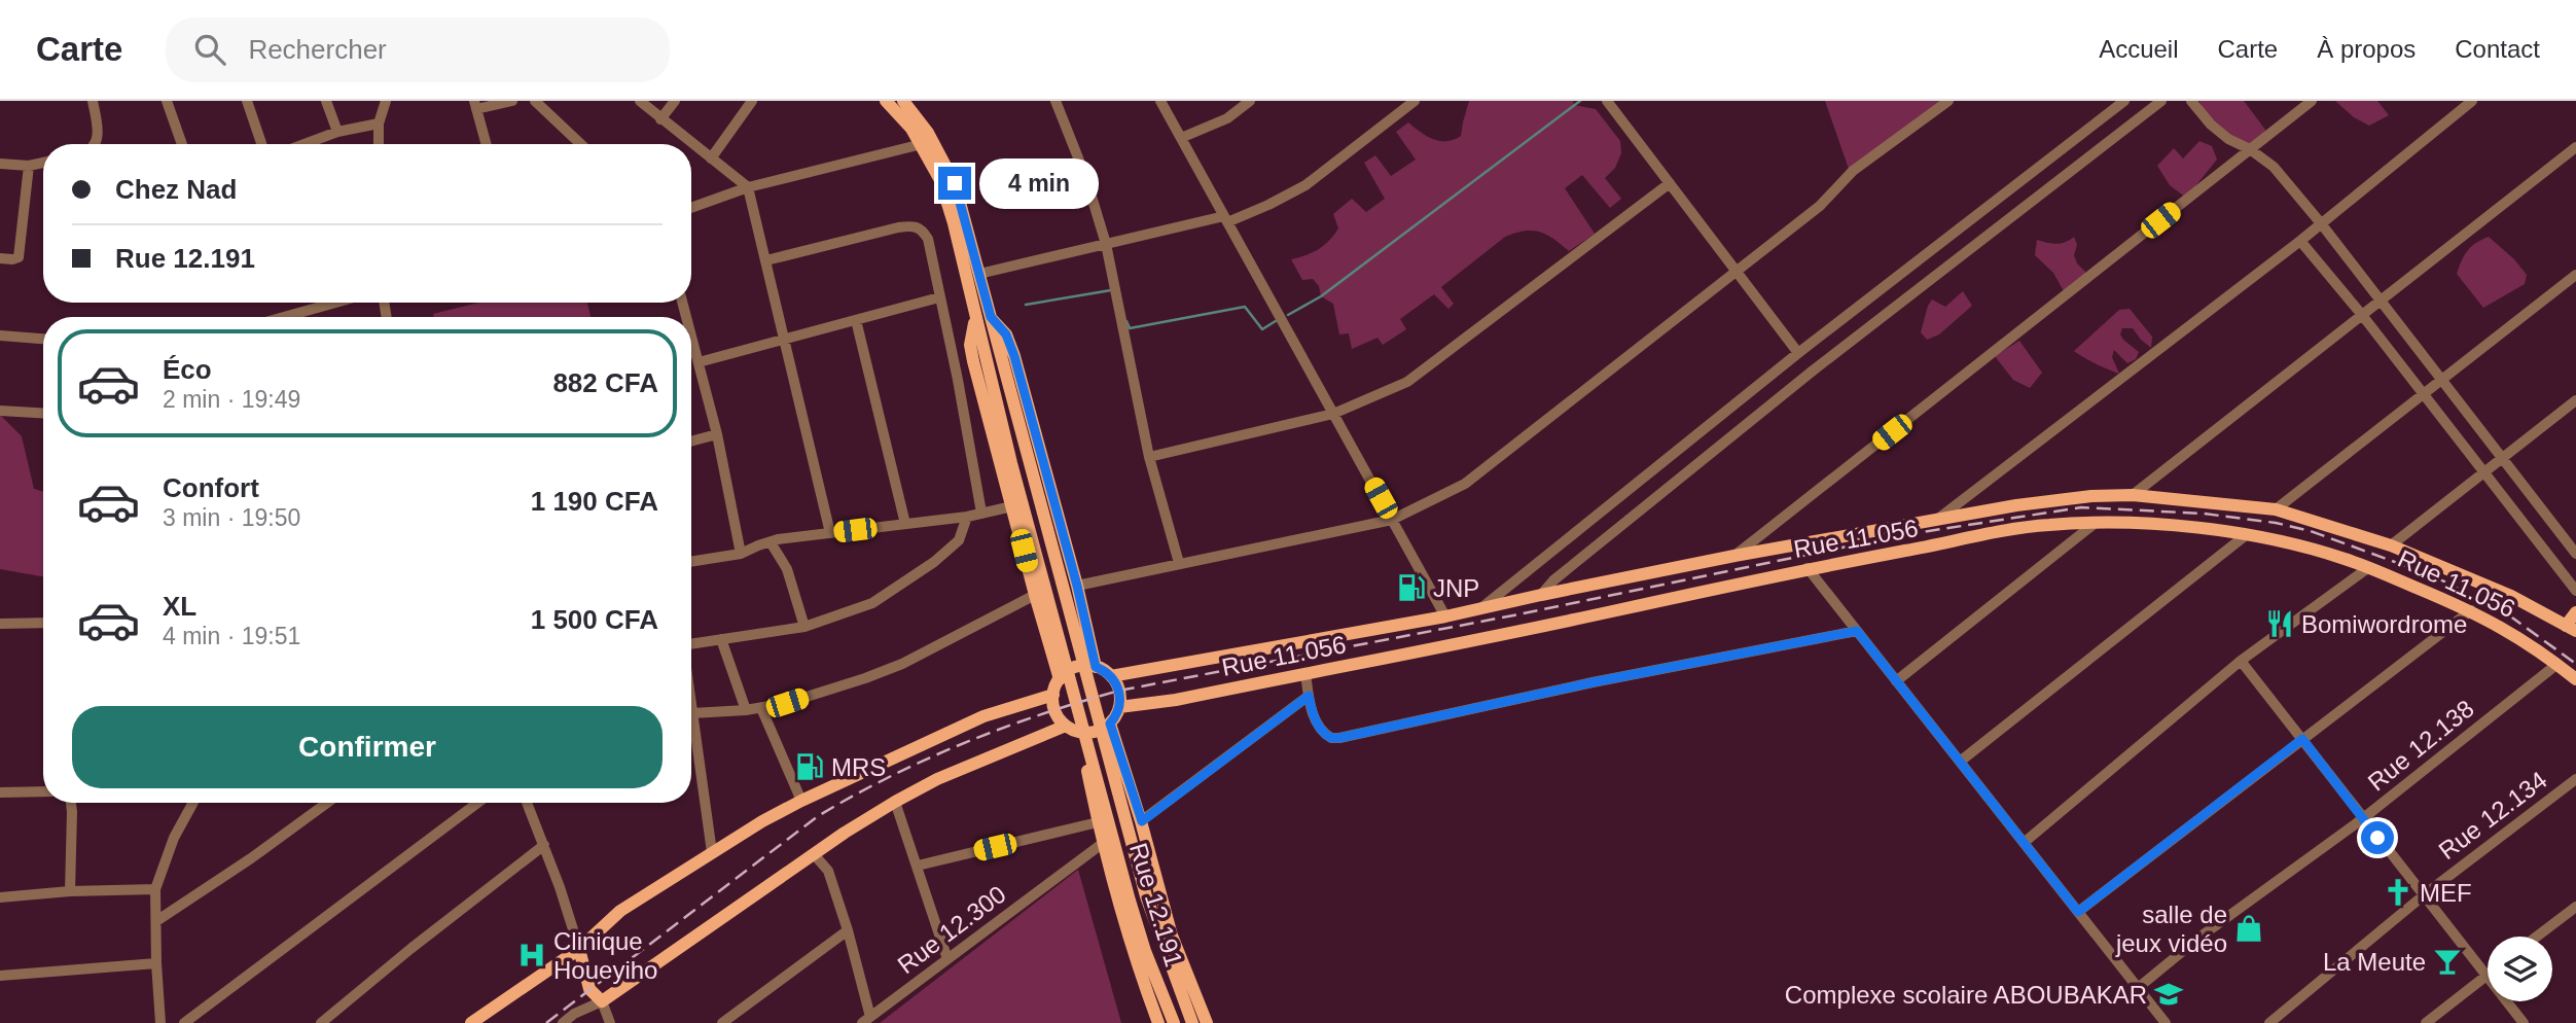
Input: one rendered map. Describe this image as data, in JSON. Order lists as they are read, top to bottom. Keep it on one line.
{"streets":{"main road":["Rue 11.056","Rue 12.191"],"street":["Rue 12.138","Rue 12.134","Rue 12.300"]},"crossings":[["Rue 11.056","Rue 12.138"]],"places":{"fuel station":["JNP","MRS"],"restaurant":["Bomiwordrome"],"church":["MEF"],"shop":["salle de jeux vidéo"],"hospital":["Clinique Houeyiho"],"bar":["La Meute"],"school or university":["Complexe scolaire ABOUBAKAR"]},"page":{"header":"Carte","search":"Rechercher","nav":["Accueil","Carte","À propos","Contact"],"banner":["Chez Nad","Rue 12.191"],"bubble":"4 min","list":[{"name":"Éco","note":"2 min · 19:49","value":"882 CFA"},{"name":"Confort","note":"3 min · 19:50","value":"1 190 CFA"},{"name":"XL","note":"4 min · 19:51","value":"1 500 CFA"}],"buttons":"Confirmer"}}
